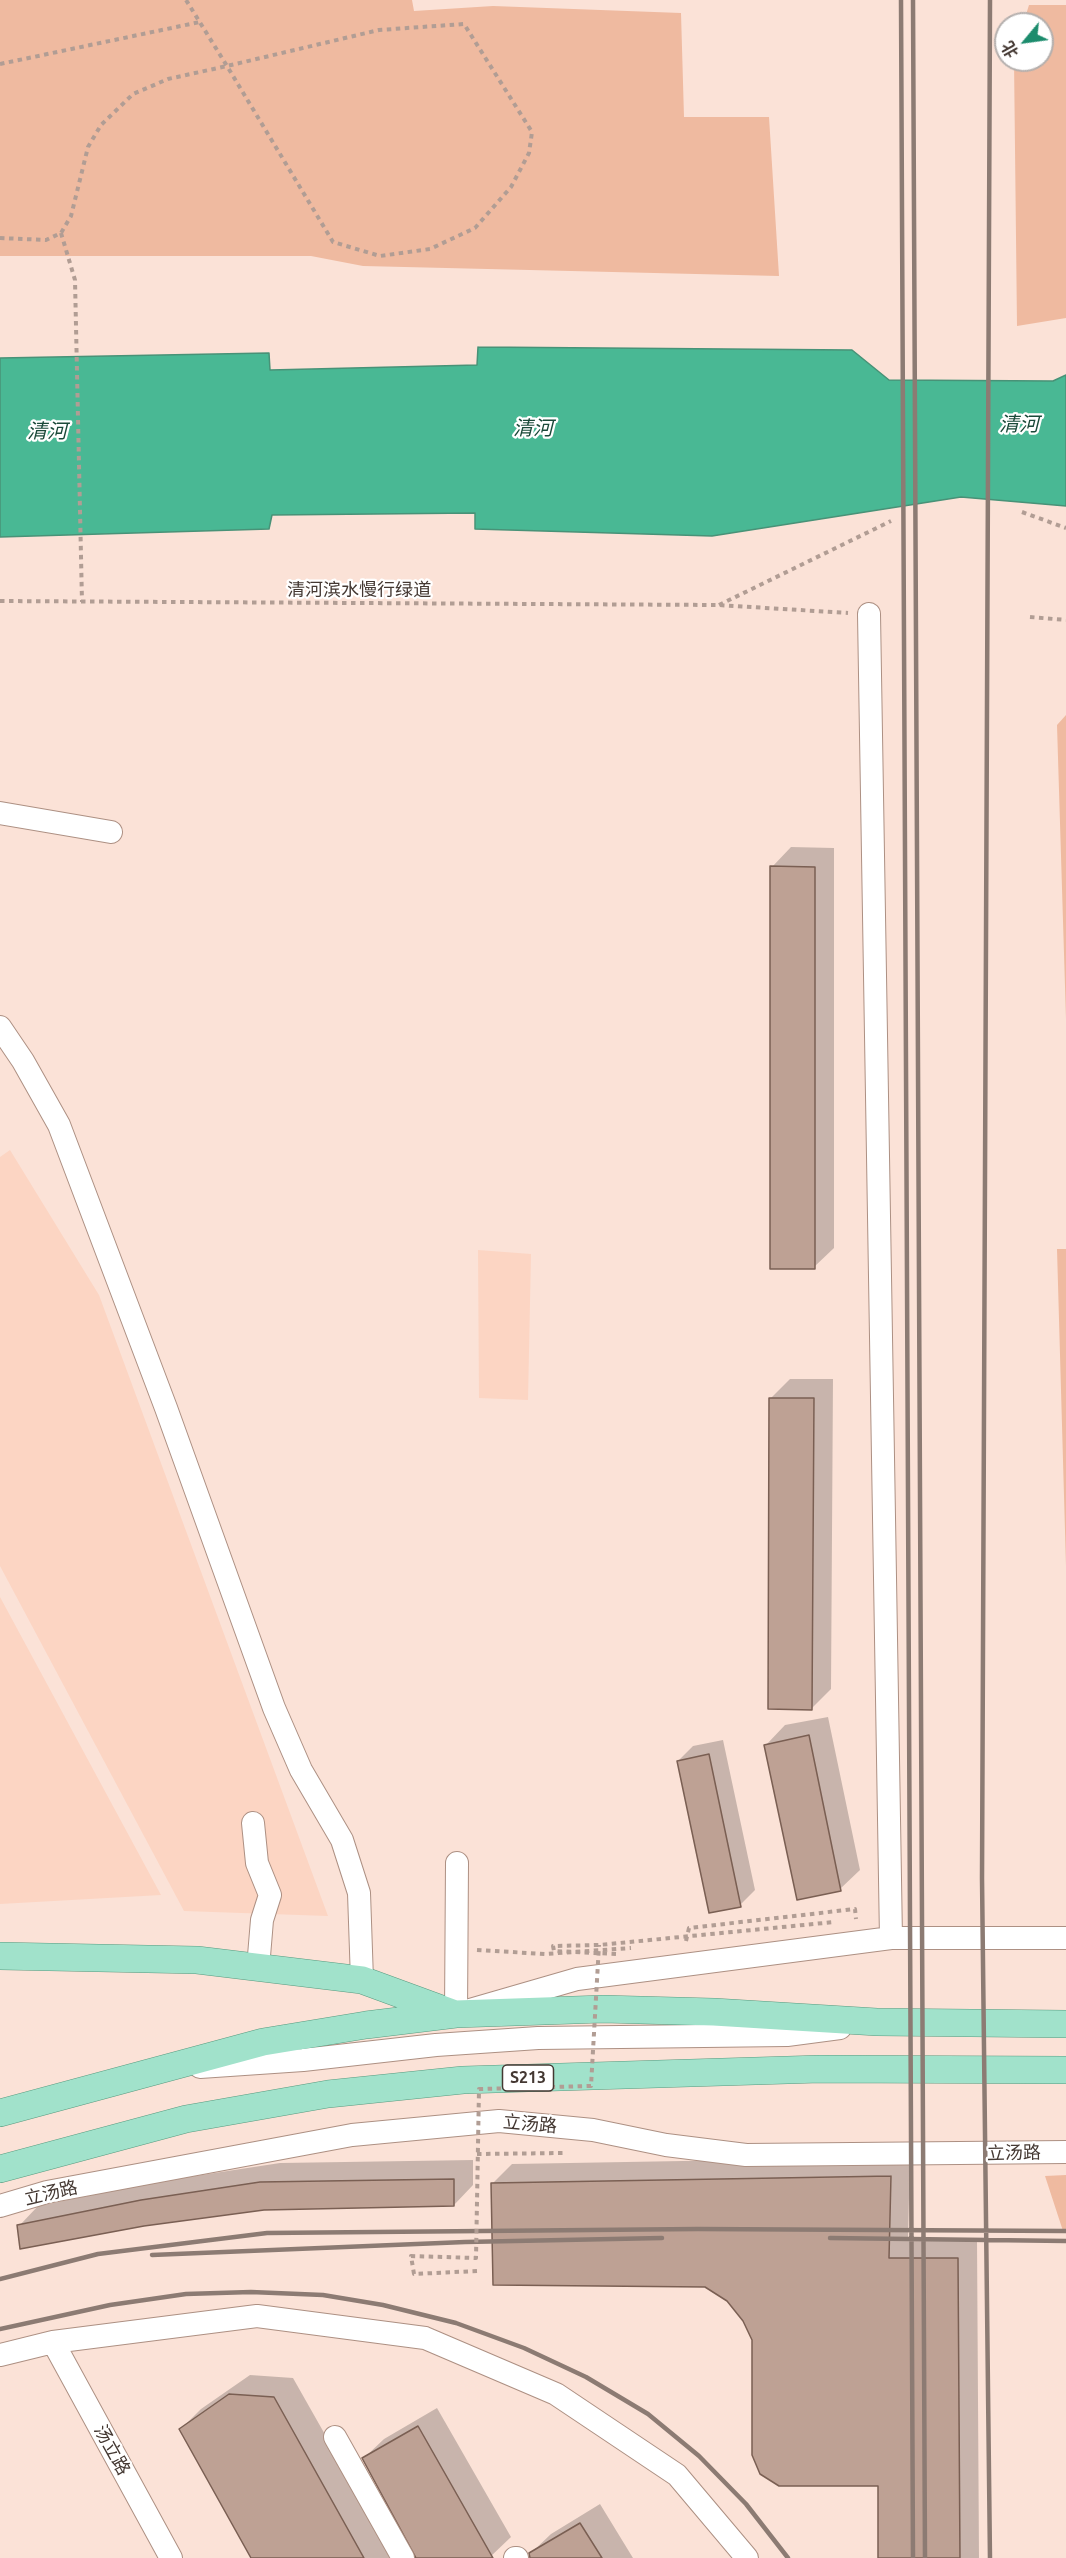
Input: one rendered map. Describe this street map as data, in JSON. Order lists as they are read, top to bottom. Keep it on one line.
{"streets":{"main road":["S213","立汤路"],"street":["汤立路"],"path":["清河滨水慢行绿道"]},"water":["清河"],"north":"bottom left"}
